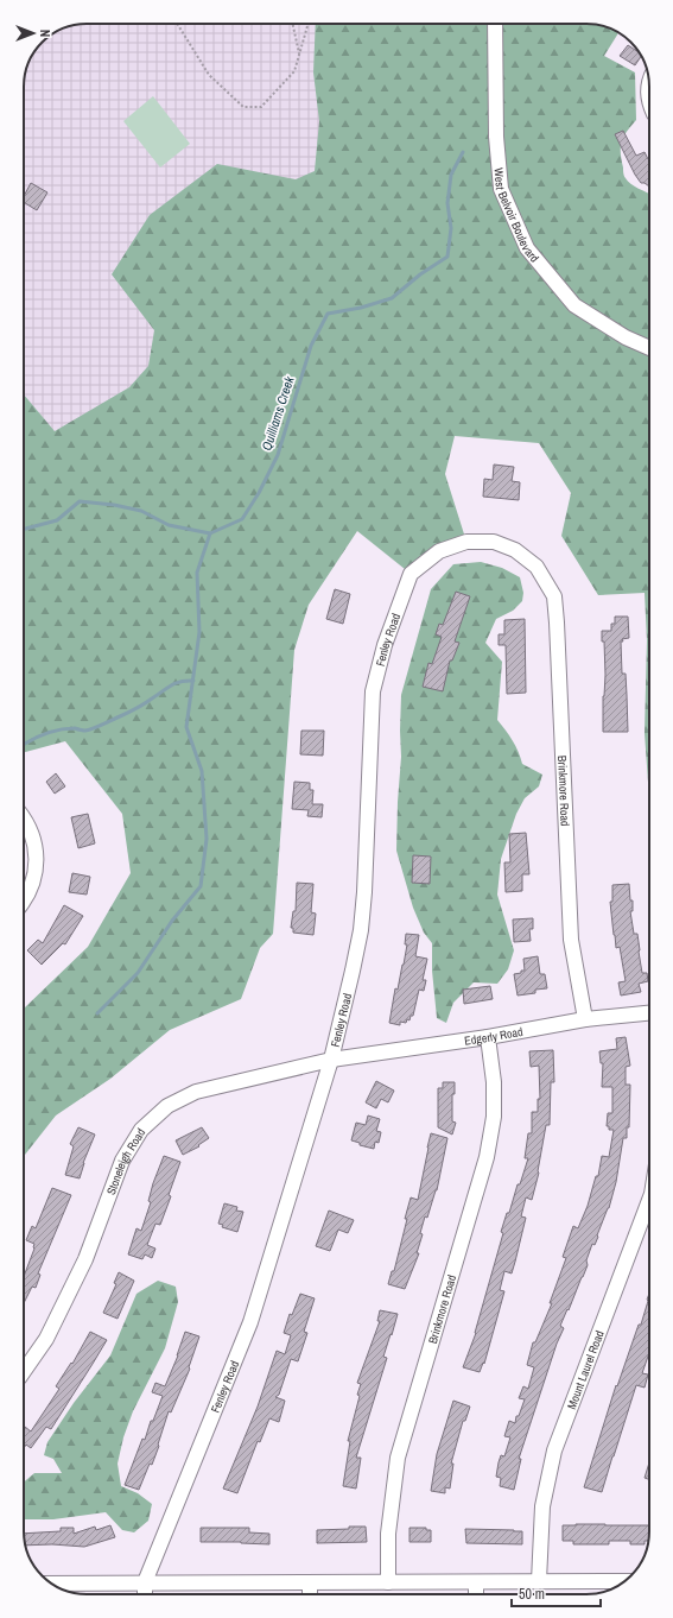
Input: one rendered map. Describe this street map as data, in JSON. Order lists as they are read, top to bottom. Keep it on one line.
{"streets":{"street":["West Belvoir Boulevard","Fenley Road","Brinkmore Road","Edgerly Road","Stoneleigh Road","Mount Laurel Road"]},"crossings":[["Fenley Road","Brinkmore Road"],["Fenley Road","Edgerly Road"],["Fenley Road","Stoneleigh Road"],["Brinkmore Road","Edgerly Road"],["Edgerly Road","Stoneleigh Road"]],"water":["Quilliams Creek"],"scale_bar":"50 m","north":"right"}
